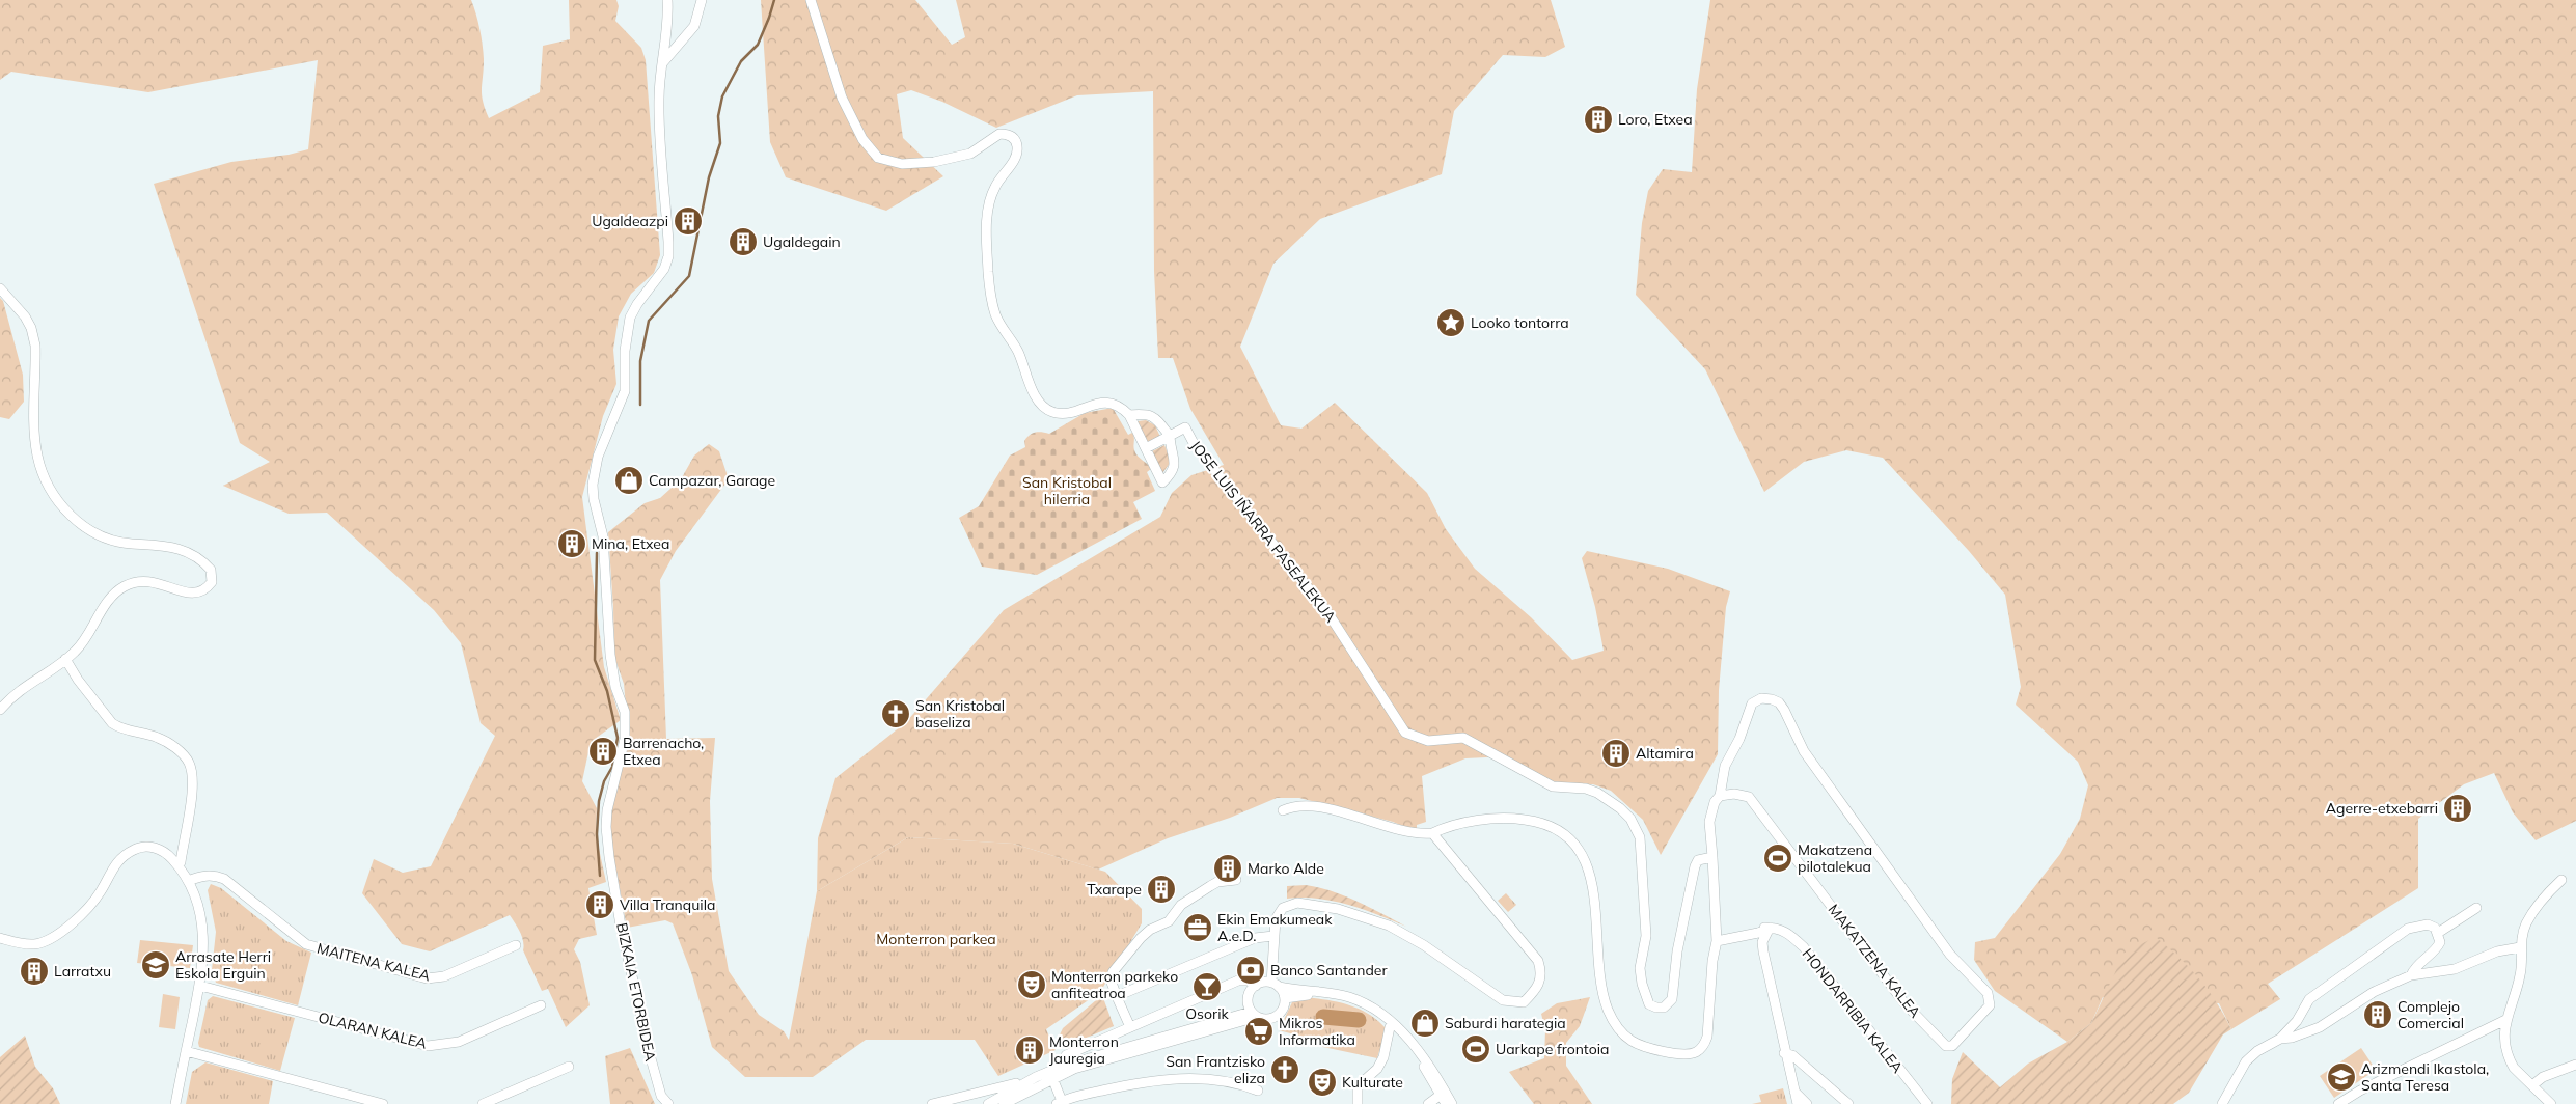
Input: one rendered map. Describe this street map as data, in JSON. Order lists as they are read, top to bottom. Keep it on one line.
{"streets":{"street":["JOSE LUIS IÑARRA PASEALEKUA","MAKATZENA KALEA","MAITENA KALEA","BIZKAIA ETORBIDEA","HONDARRIBIA KALEA","OLARAN KALEA"]},"crossings":[["JOSE LUIS IÑARRA PASEALEKUA","MAKATZENA KALEA"]],"parks":["San Kristobal hilerria","Monterron parkea"],"places":{"building":["Loro, Etxea","Ugaldeazpi","Ugaldegain","Mina, Etxea","Barrenacho, Etxea","Altamira","Agerre-etxebarri","Marko Alde","Txarape","Villa Tranquila","Larratxu","Complejo Comercial","Monterron Jauregia"],"place":["Looko tontorra"],"shop":["Campazar, Garage","Saburdi harategia"],"church":["San Kristobal baseliza","San Frantzisko eliza"],"sports":["Makatzena pilotalekua","Uarkape frontoia"],"office":["Ekin Emakumeak A.e.D."],"school or university":["Arrasate Herri Eskola Erguin","Arizmendi Ikastola, Santa Teresa"],"bank":["Banco Santander"],"theatre":["Monterron parkeko anfiteatroa","Kulturate"],"bar":["Osorik"],"supermarket":["Mikros Informatika"]}}
